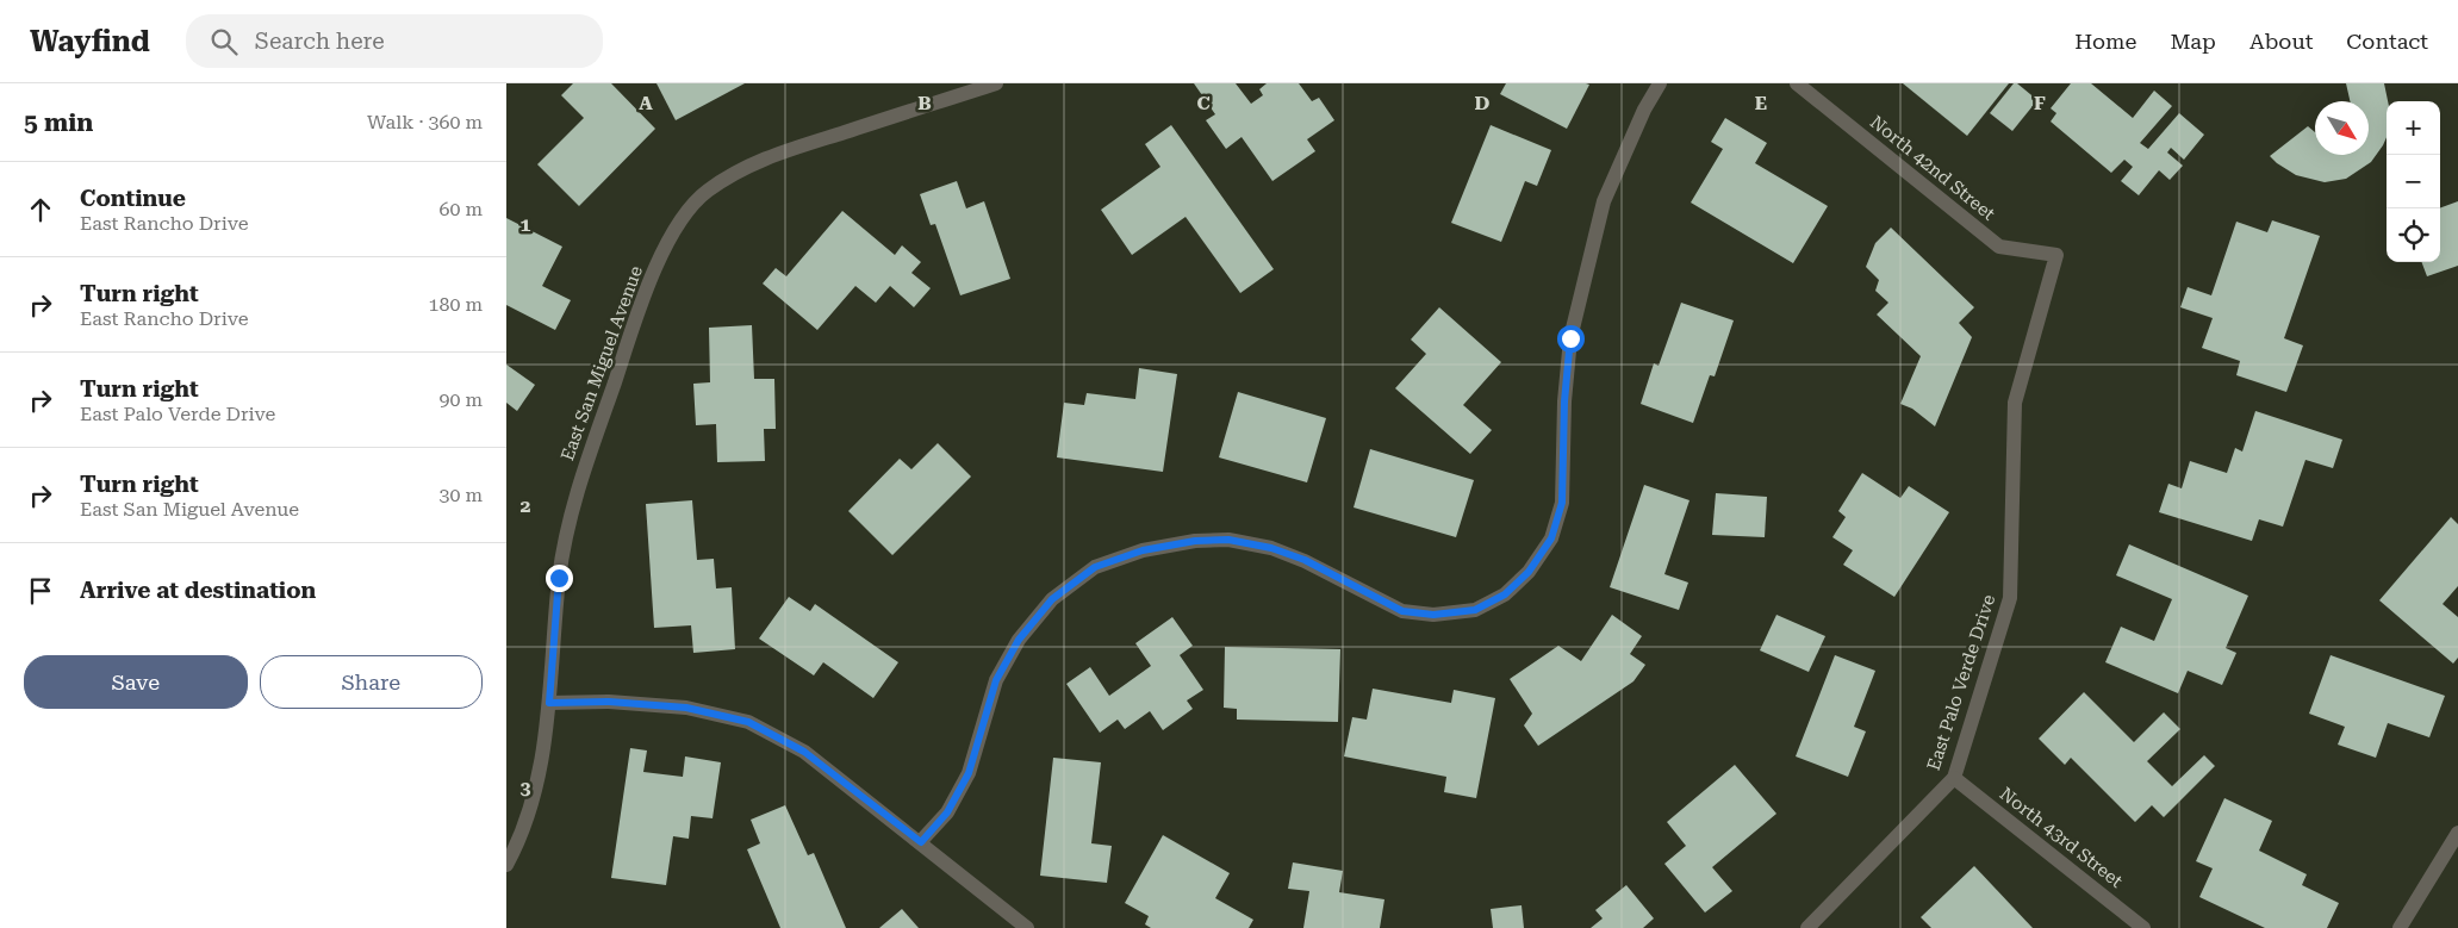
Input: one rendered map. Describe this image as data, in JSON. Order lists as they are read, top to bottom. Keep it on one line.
{"streets":{"street":["North 42nd Street","East San Miguel Avenue","East Palo Verde Drive","North 43rd Street"]},"crossings":[["North 42nd Street","East Palo Verde Drive"],["East Palo Verde Drive","North 43rd Street"]],"north":"bottom right","page":{"header":"Wayfind","search":"Search here","nav":["Home","Map","About","Contact"],"heading":["5 min","Walk · 360 m"],"map_buttons":["+","−"],"list":[["Continue","East Rancho Drive","60 m"],["Turn right","East Rancho Drive","180 m"],["Turn right","East Palo Verde Drive","90 m"],["Turn right","East San Miguel Avenue","30 m"],"Arrive at destination"],"buttons":["Save","Share"]},"grid":{"columns":["A","B","C","D","E","F"],"rows":["1","2","3"]}}
